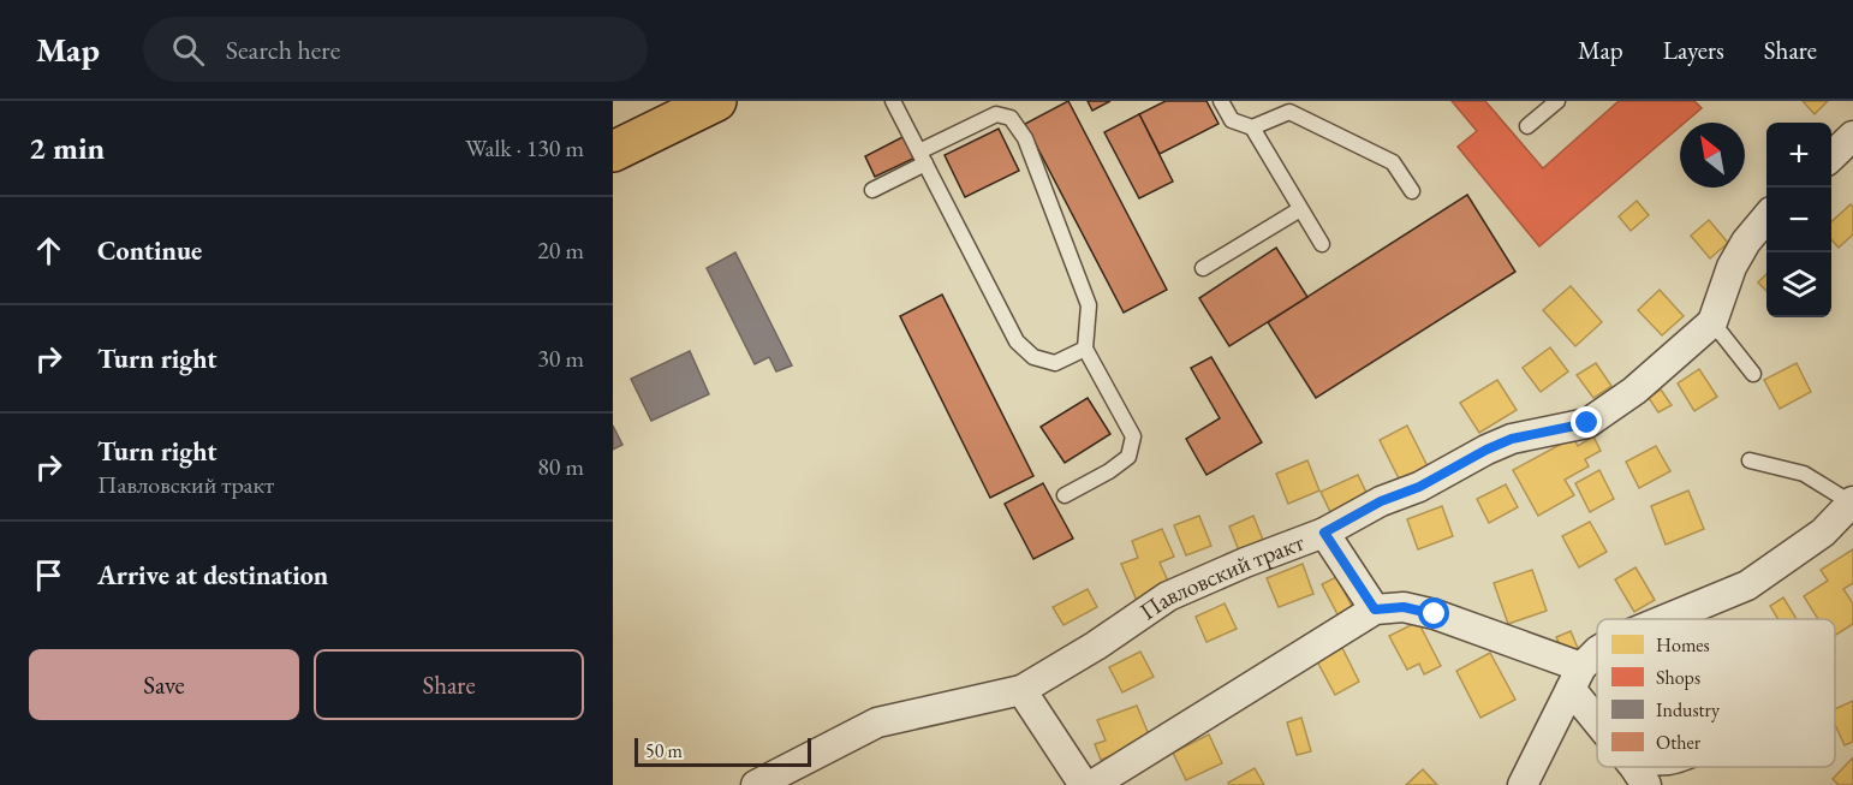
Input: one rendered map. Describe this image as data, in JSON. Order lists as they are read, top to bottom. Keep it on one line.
{"streets":{"street":["Павловский тракт"]},"legend":["Homes","Shops","Industry","Other"],"scale_bar":"50 m","north":"top left","page":{"header":"Map","search":"Search here","nav":["Map","Layers","Share"],"heading":["2 min","Walk · 130 m"],"map_buttons":["+","−"],"list":[["Continue","20 m"],["Turn right","30 m"],["Turn right","Павловский тракт","80 m"],"Arrive at destination"],"buttons":["Save","Share"],"scale":"50 m"}}
